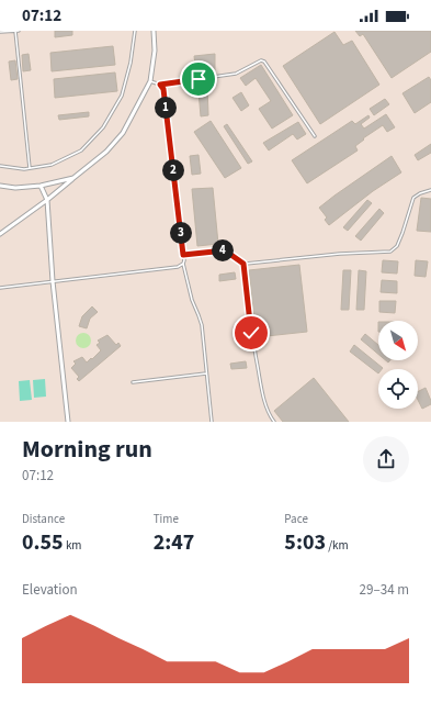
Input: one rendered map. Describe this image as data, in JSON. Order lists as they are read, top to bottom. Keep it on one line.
{"north":"bottom right","page":{"status":"07:12","pins":["1","2","3","4"],"heading":["Morning run","07:12"],"stats":[["Distance","0.55 km"],["Time","2:47"],["Pace","5:03 /km"]],"chart":["Elevation","29–34 m"]}}
